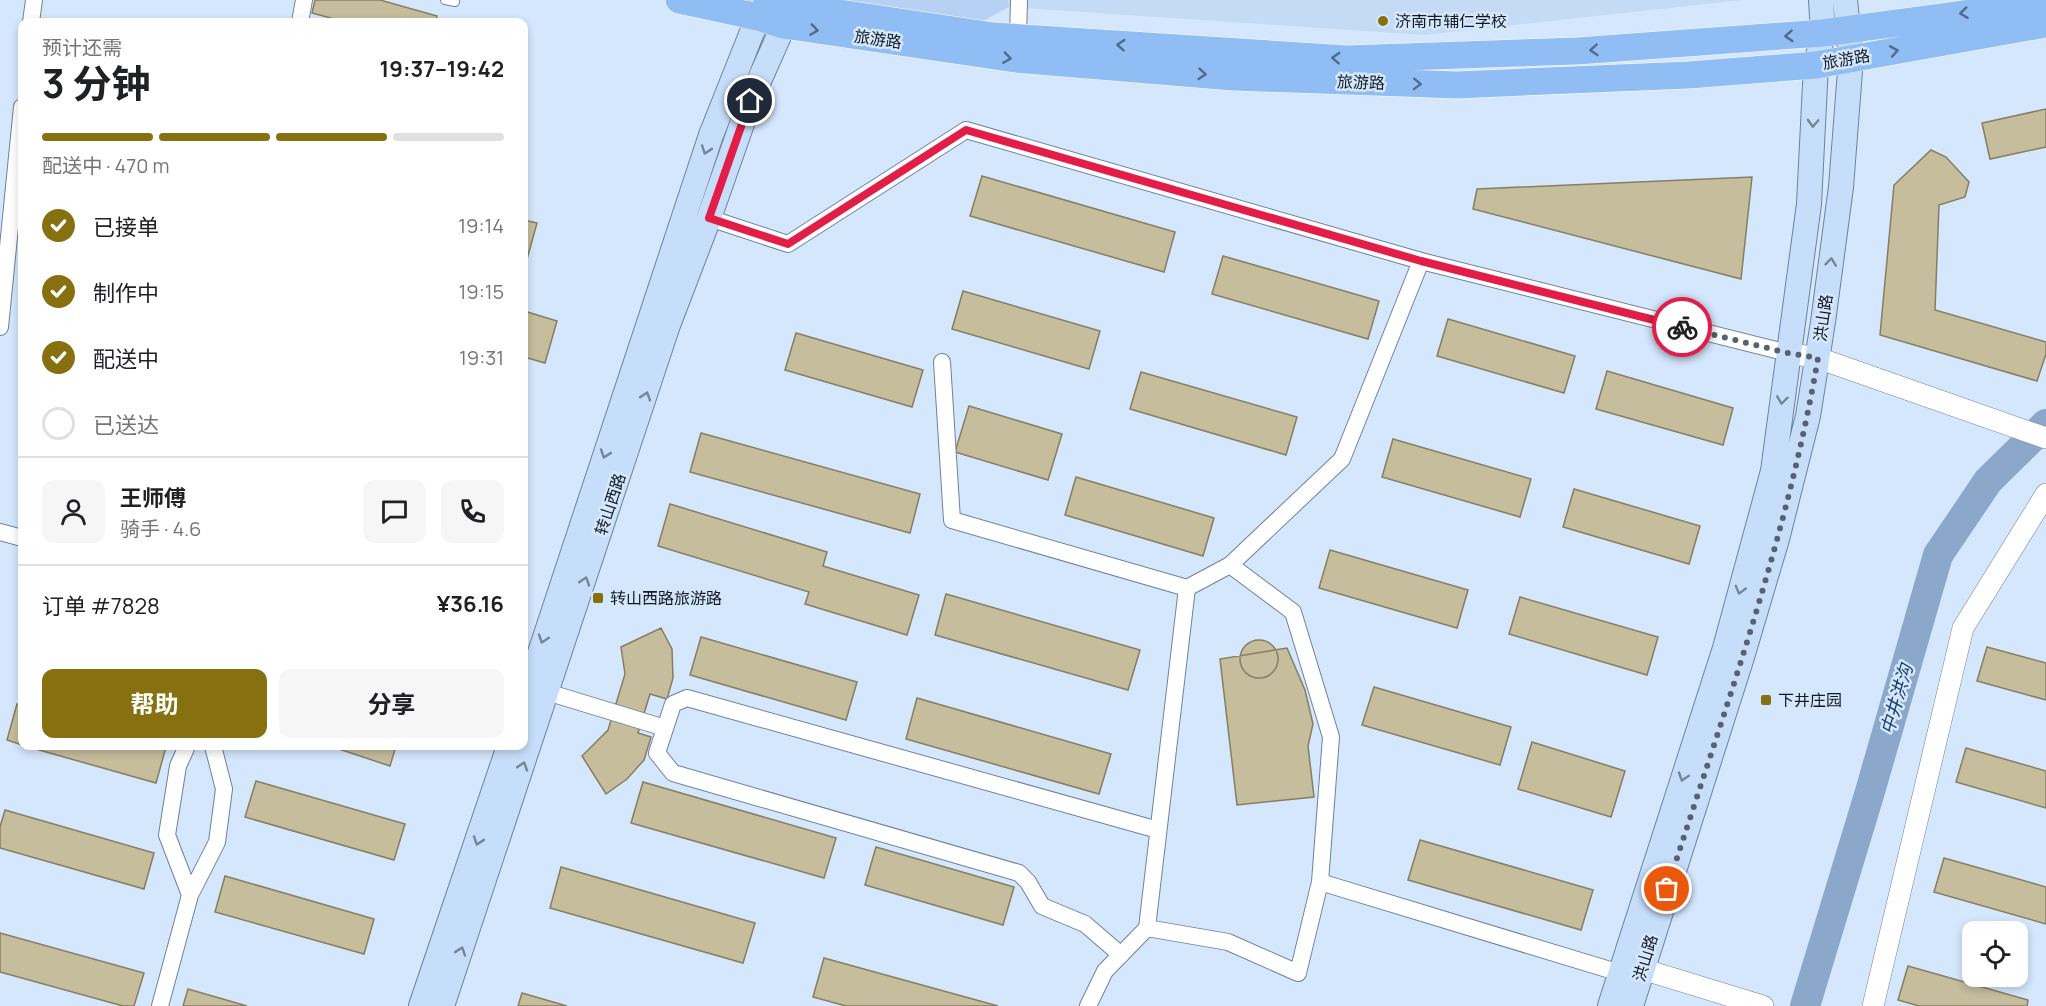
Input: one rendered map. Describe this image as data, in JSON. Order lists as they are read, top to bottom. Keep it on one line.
{"streets":{"main road":["旅游路","洪山路","转山西路"]},"crossings":[["旅游路","洪山路"],["旅游路","转山西路"]],"water":["中井洪沟"],"places":{"other":["济南市辅仁学校"],"transit":["转山西路旅游路","下井庄园"]},"page":{"heading":["3 分钟","预计还需","19:37–19:42"],"panel":["王师傅","骑手 · 4.6","订单 #7828","¥36.16"],"bar":"配送中 · 470 m","list":[["已接单","19:14"],["制作中","19:15"],["配送中","19:31"],"已送达"],"buttons":["帮助","分享"]}}
